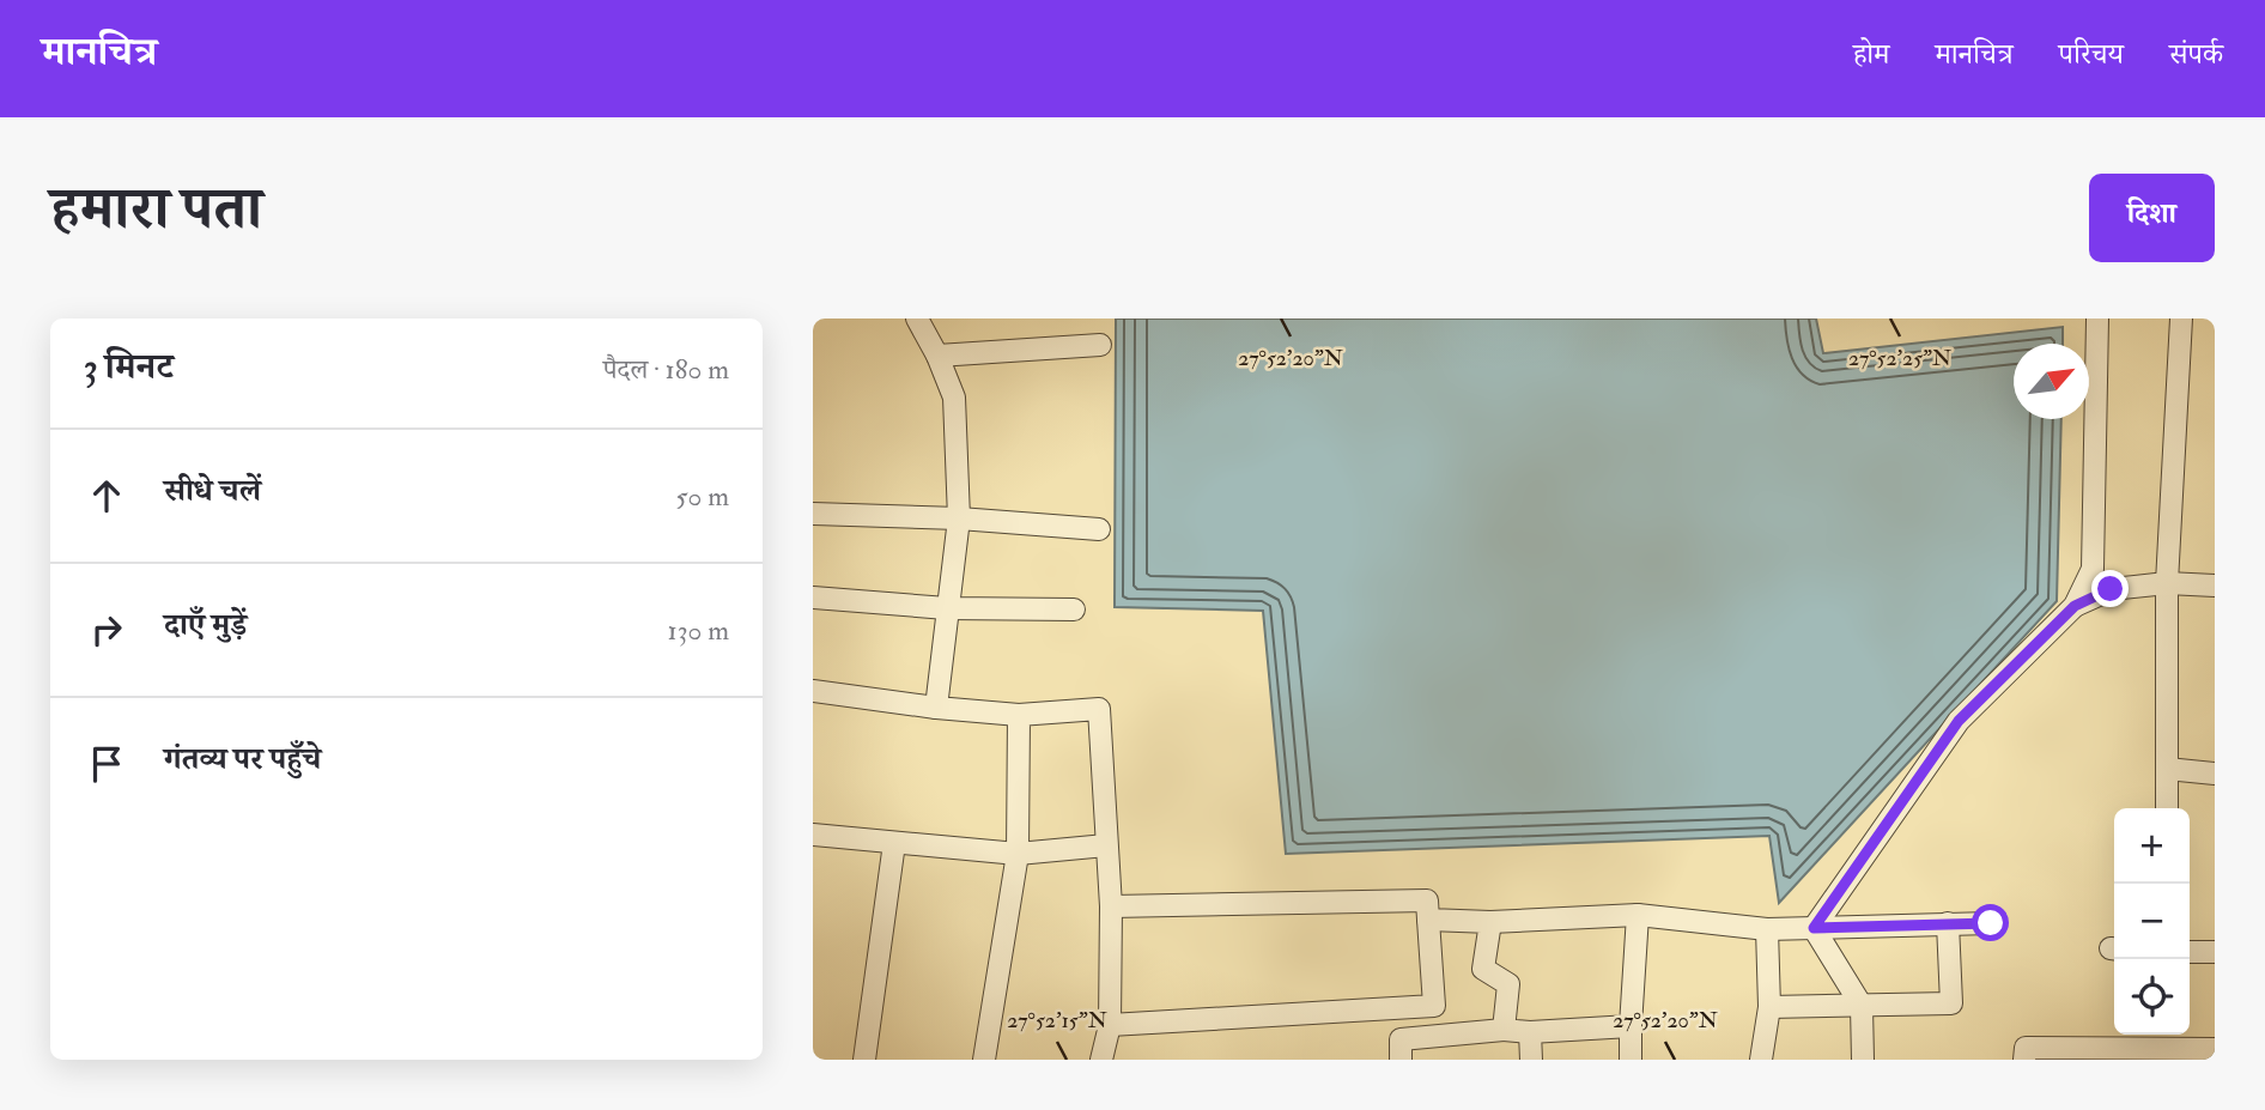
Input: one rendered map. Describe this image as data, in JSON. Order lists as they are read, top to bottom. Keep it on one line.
{"north":"top right","page":{"header":"मानचित्र","nav":["होम","मानचित्र","परिचय","संपर्क"],"title":"हमारा पता","buttons":"दिशा","heading":["3 मिनट","पैदल · 180 m"],"list":[["सीधे चलें","50 m"],["दाएँ मुड़ें","130 m"],"गंतव्य पर पहुँचे"],"map_buttons":["+","−"]},"coordinates":["27°52'20\"N","27°52'25\"N","27°52'15\"N"]}
